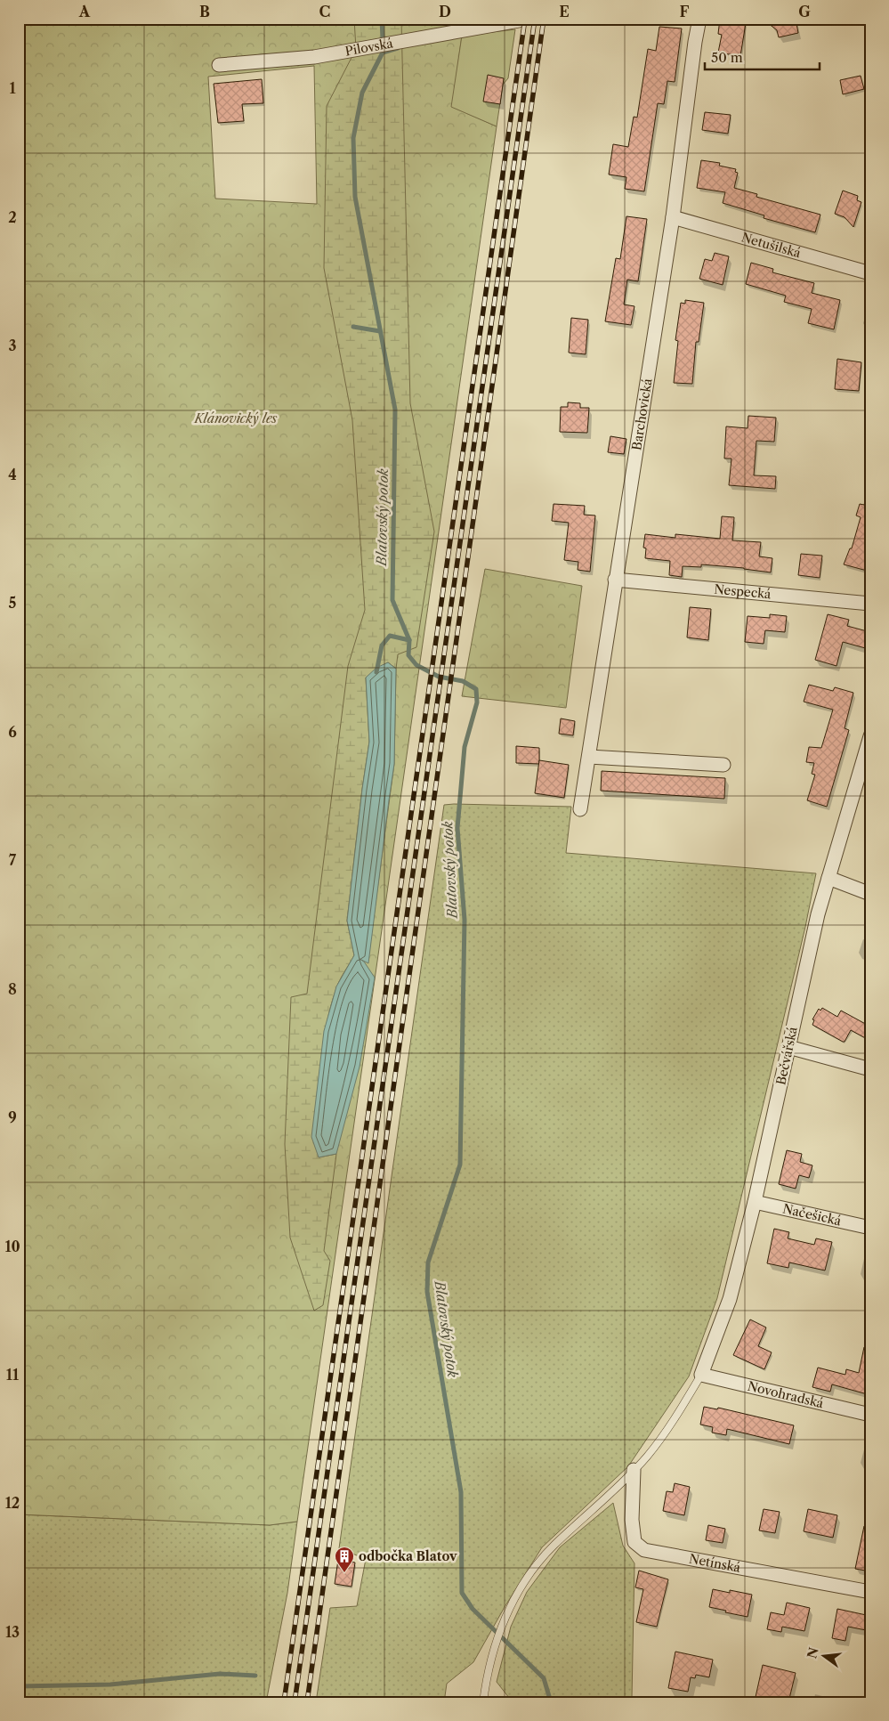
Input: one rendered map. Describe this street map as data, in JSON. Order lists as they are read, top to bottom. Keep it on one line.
{"streets":{"street":["Pilovská","Netušilská","Barchovická","Nespecká","Bečvářská","Načešická","Novohradská","Netínská"]},"crossings":[["Netušilská","Barchovická"],["Barchovická","Nespecká"],["Bečvářská","Načešická"],["Bečvářská","Novohradská"]],"water":["Blatovský potok"],"parks":["Klánovický les"],"places":{"building":["odbočka Blatov"]},"scale_bar":"50 m","north":"left","grid":{"columns":["A","B","C","D","E","F","G"],"rows":["1","2","3","4","5","6","7","8","9","10","11","12","13"]}}
